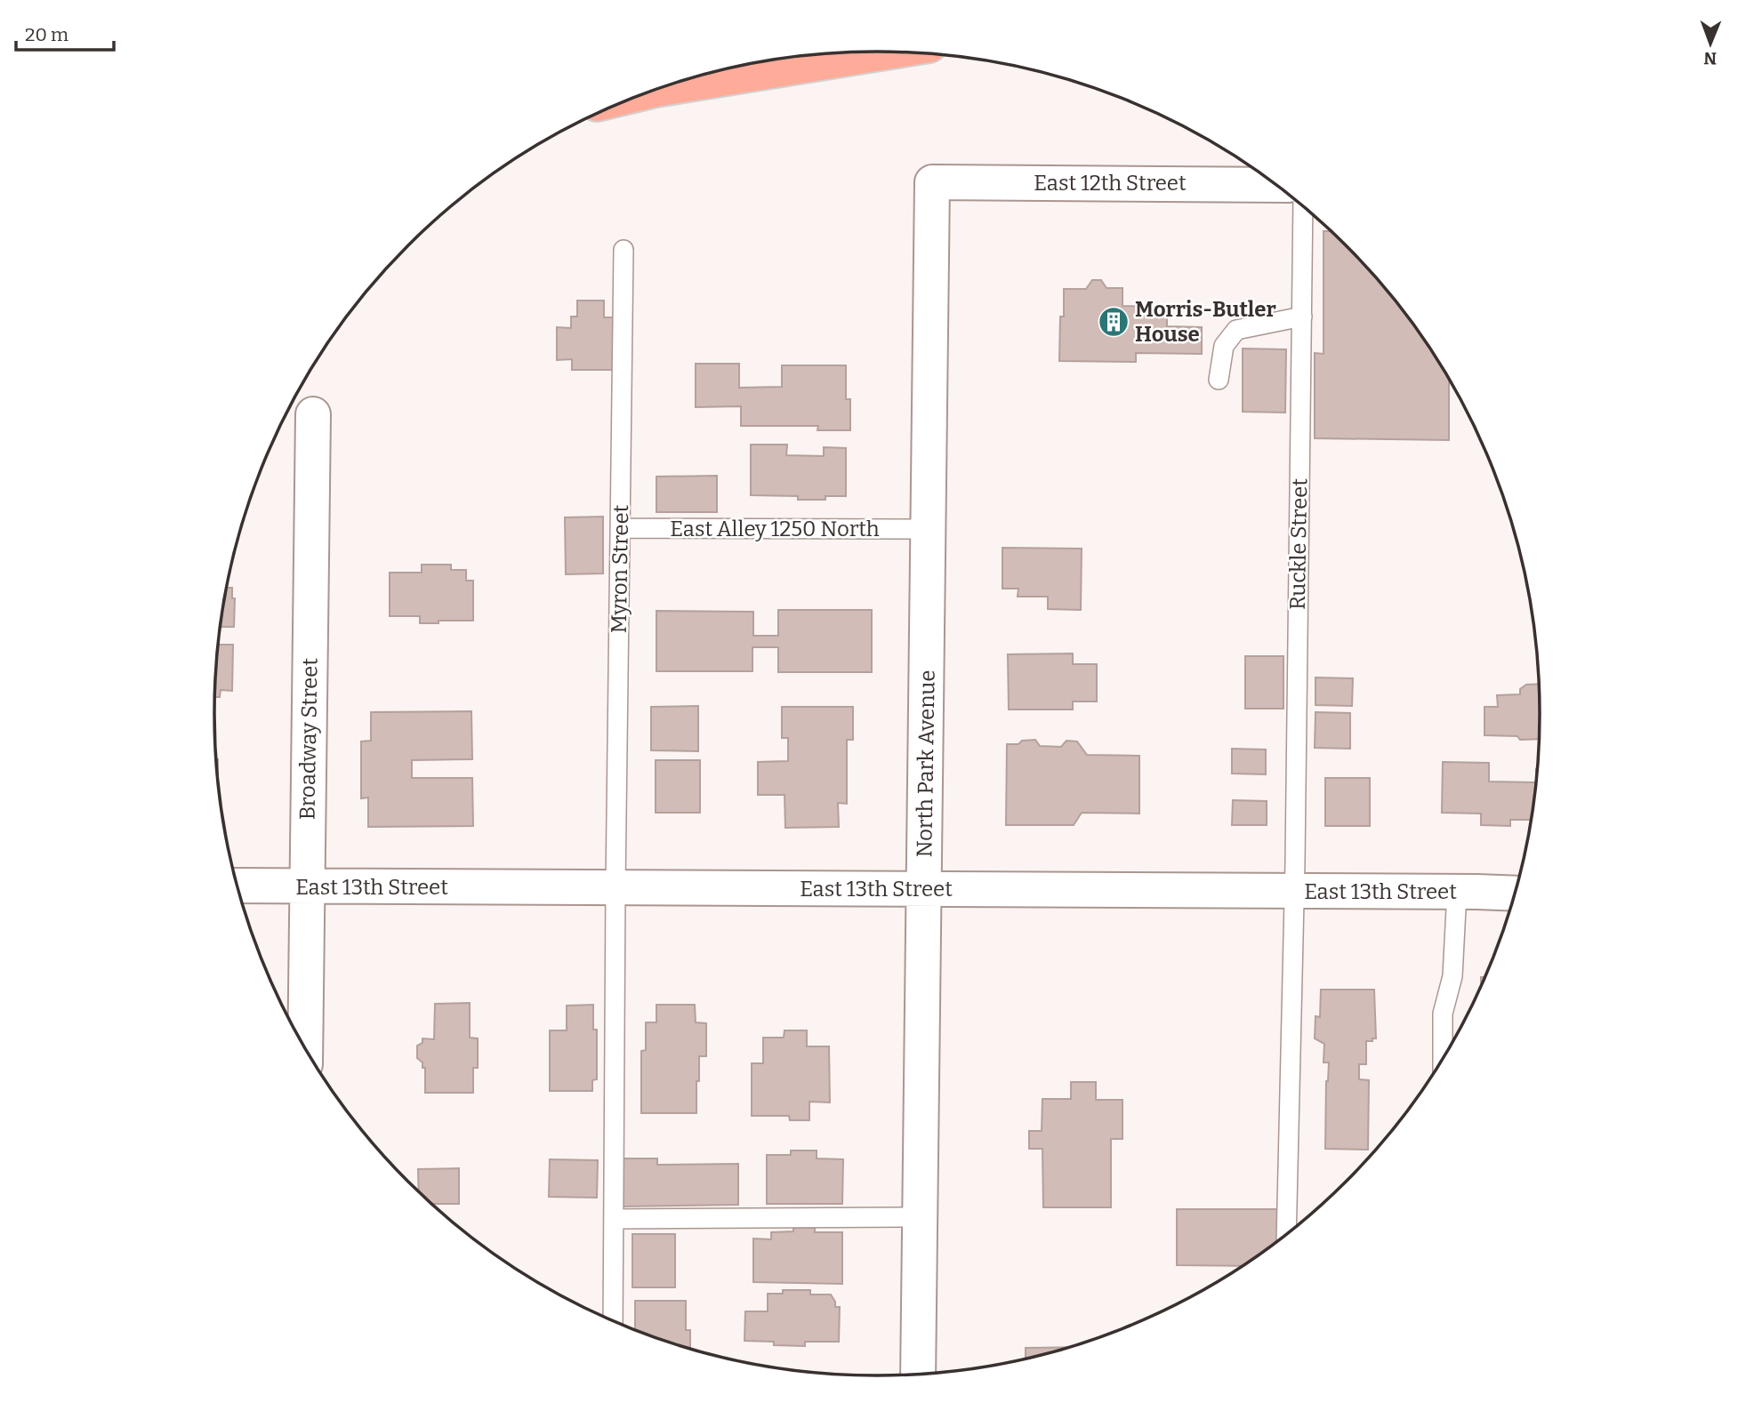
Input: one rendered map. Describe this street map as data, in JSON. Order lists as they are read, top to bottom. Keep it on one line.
{"streets":{"street":["East 12th Street","Broadway Street","North Park Avenue","East 13th Street"],"lane":["East Alley 1250 North","Ruckle Street","Myron Street"]},"crossings":[["East 12th Street","North Park Avenue"],["East Alley 1250 North","Myron Street"],["East Alley 1250 North","North Park Avenue"],["Ruckle Street","East 13th Street"],["Myron Street","East 13th Street"],["Broadway Street","East 13th Street"],["North Park Avenue","East 13th Street"]],"places":{"building":["Morris-Butler House"]},"scale_bar":"20 m","north":"bottom"}
